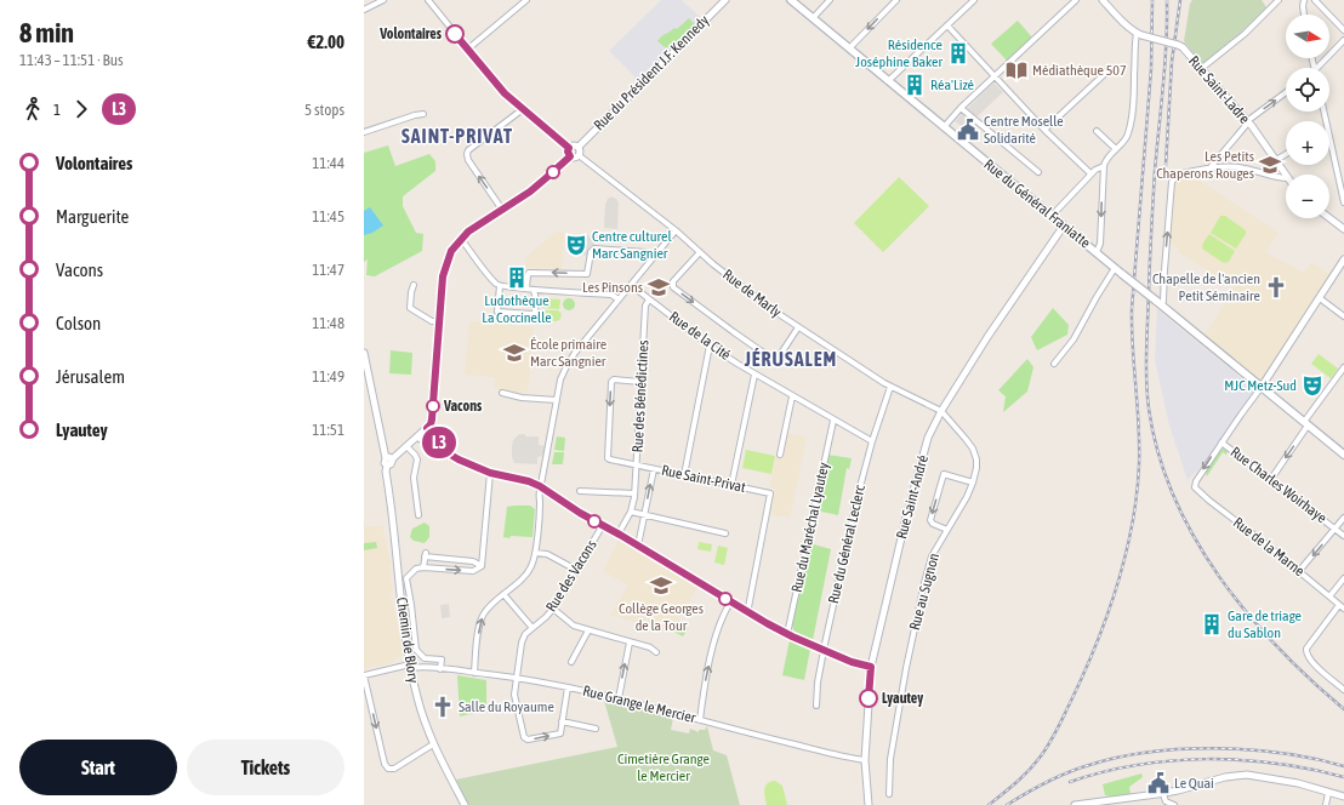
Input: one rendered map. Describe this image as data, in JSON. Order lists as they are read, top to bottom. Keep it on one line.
{"streets":{"main road":["Rue du Général Franiatte"],"street":["Rue du Président J.F. Kennedy","Rue Saint-Ladre","Rue de Marly","Rue de la Cité","Rue des Bénédictines","Rue Saint-Privat","Rue Charles Woirhaye","Rue Saint-André","Rue du Maréchal Lyautey","Rue du Général Leclerc","Rue de la Marne","Rue des Vacons","Rue au Sugnon","Chemin de Blory","Rue Grange le Mercier"]},"crossings":[["Rue du Président J.F. Kennedy","Rue de Marly"],["Rue du Général Franiatte","Rue Saint-André"],["Rue de Marly","Rue Saint-André"],["Rue de Marly","Rue du Général Leclerc"],["Rue de Marly","Rue au Sugnon"],["Rue de la Cité","Rue des Bénédictines"],["Rue de la Cité","Rue du Maréchal Lyautey"],["Rue de la Cité","Rue du Général Leclerc"],["Rue des Bénédictines","Rue Saint-Privat"],["Rue Charles Woirhaye","Rue de la Marne"],["Rue Saint-André","Rue au Sugnon"],["Rue Saint-André","Rue Grange le Mercier"],["Rue des Vacons","Rue Grange le Mercier"],["Chemin de Blory","Rue Grange le Mercier"]],"one_way":["Rue de la Marne"],"districts":["SAINT-PRIVAT","JÉRUSALEM"],"parks":["Cimetière Grange le Mercier"],"places":{"other":["Volontaires","Vacons","Lyautey"],"building":["Résidence Joséphine Baker","Réa'Lizé","Ludothèque La Coccinelle","Gare de triage du Sablon"],"library":["Médiathèque 507"],"public building":["Centre Moselle Solidarité","Le Quai"],"school or university":["Les Petits Chaperons Rouges","Les Pinsons","École primaire Marc Sangnier","Collège Georges de la Tour"],"theatre":["Centre culturel Marc Sangnier","MJC Metz-Sud"],"church":["Chapelle de l'ancien Petit Séminaire","Salle du Royaume"]},"lines":["bus line L3"],"north":"right","page":{"heading":["8 min","11:43 – 11:51 · Bus","€2.00"],"on_map":"L3","map_buttons":["+","−"],"legs":["1","L3","5 stops"],"list":[{"name":"Volontaires","value":"11:44"},{"name":"Marguerite","value":"11:45"},{"name":"Vacons","value":"11:47"},{"name":"Colson","value":"11:48"},{"name":"Jérusalem","value":"11:49"},{"name":"Lyautey","value":"11:51"}],"buttons":["Start","Tickets"]}}
